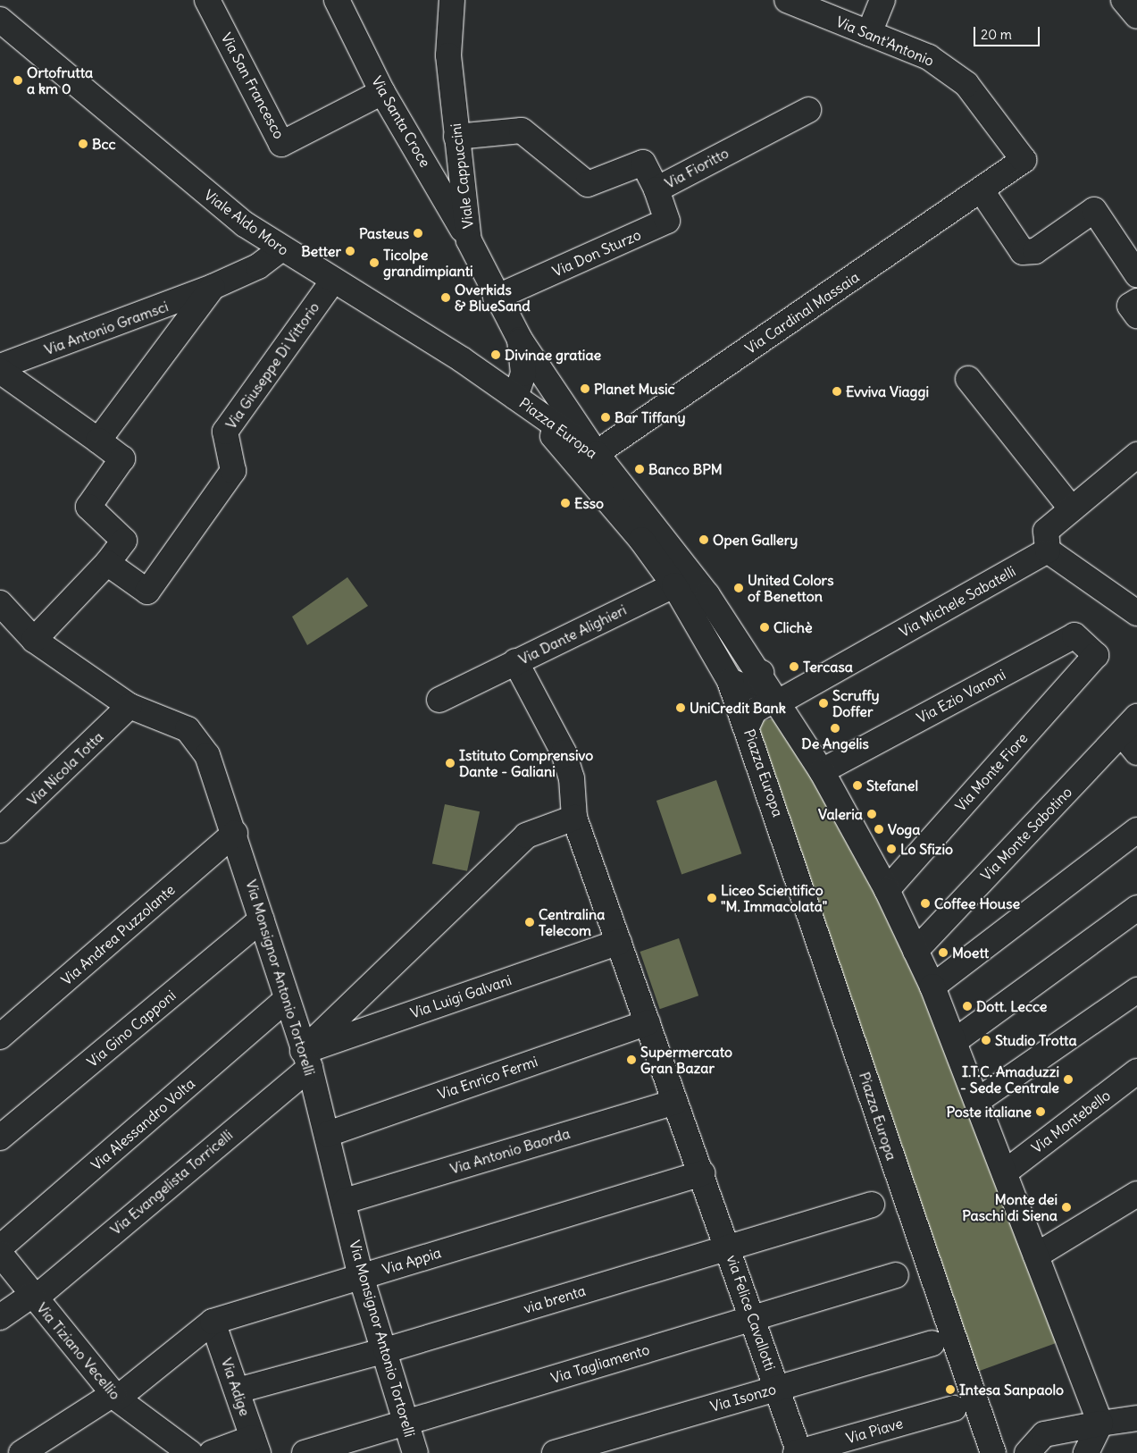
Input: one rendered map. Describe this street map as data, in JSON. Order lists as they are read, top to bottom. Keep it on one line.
{"streets":{"street":["Via Sant'Antonio","Via San Francesco","Via Santa Croce","Via Fioritto","Viale Cappuccini","Viale Aldo Moro","Via Don Sturzo","Via Cardinal Massaia","Via Antonio Gramsci","Via Giuseppe Di Vittorio","Piazza Europa","Via Michele Sabatelli","Via Dante Alighieri","Via Ezio Vanoni","Via Nicola Totta","Via Monte Fiore","Via Monte Sabotino","Via Andrea Puzzolante","Via Monsignor Antonio Tortorelli","Via Luigi Galvani","Via Gino Capponi","Via Enrico Fermi","Via Montebello","Via Alessandro Volta","Via Antonio Baorda","Via Evangelista Torricelli","Via Appia","via brenta","via Felice Cavallotti","Via Tiziano Vecellio","Via Tagliamento","Via Adige","Via Isonzo","Via Piave"]},"crossings":[["Via Sant'Antonio","Via Cardinal Massaia"],["Via San Francesco","Via Santa Croce"],["Via Santa Croce","Viale Cappuccini"],["Via Fioritto","Viale Cappuccini"],["Via Fioritto","Via Don Sturzo"],["Viale Cappuccini","Viale Aldo Moro"],["Viale Cappuccini","Via Don Sturzo"],["Viale Cappuccini","Via Cardinal Massaia"],["Viale Cappuccini","Piazza Europa"],["Viale Aldo Moro","Via Antonio Gramsci"],["Viale Aldo Moro","Via Giuseppe Di Vittorio"],["Viale Aldo Moro","Piazza Europa"],["Via Cardinal Massaia","Piazza Europa"],["Piazza Europa","Via Michele Sabatelli"],["Piazza Europa","Via Dante Alighieri"],["Piazza Europa","Via Ezio Vanoni"],["Piazza Europa","Via Monte Fiore"],["Piazza Europa","Via Monte Sabotino"],["Piazza Europa","Via Montebello"],["Via Dante Alighieri","via Felice Cavallotti"],["Via Ezio Vanoni","Via Monte Fiore"],["Via Nicola Totta","Via Monsignor Antonio Tortorelli"],["Via Andrea Puzzolante","Via Monsignor Antonio Tortorelli"],["Via Monsignor Antonio Tortorelli","Via Luigi Galvani"],["Via Monsignor Antonio Tortorelli","Via Gino Capponi"],["Via Monsignor Antonio Tortorelli","Via Enrico Fermi"],["Via Monsignor Antonio Tortorelli","Via Alessandro Volta"],["Via Monsignor Antonio Tortorelli","Via Antonio Baorda"],["Via Monsignor Antonio Tortorelli","Via Evangelista Torricelli"],["Via Monsignor Antonio Tortorelli","Via Appia"],["Via Monsignor Antonio Tortorelli","via brenta"],["Via Monsignor Antonio Tortorelli","Via Tagliamento"],["Via Luigi Galvani","Via Evangelista Torricelli"],["Via Luigi Galvani","via Felice Cavallotti"],["Via Enrico Fermi","via Felice Cavallotti"],["Via Antonio Baorda","via Felice Cavallotti"],["Via Evangelista Torricelli","via Felice Cavallotti"],["Via Evangelista Torricelli","Via Tiziano Vecellio"],["Via Appia","via Felice Cavallotti"],["Via Appia","Via Tiziano Vecellio"],["Via Appia","Via Adige"],["via brenta","via Felice Cavallotti"],["via brenta","Via Adige"],["via Felice Cavallotti","Via Tagliamento"],["via Felice Cavallotti","Via Isonzo"],["via Felice Cavallotti","Via Piave"]],"places":["Ortofrutta a km 0","Bcc","Pasteus","Better","Ticolpe grandimpianti","Overkids & BlueSand","Divinae gratiae","Planet Music","Evviva Viaggi","Bar Tiffany","Banco BPM","Esso","Open Gallery","United Colors of Benetton","Clichè","Tercasa","Scruffy Doffer","UniCredit Bank","De Angelis","Istituto Comprensivo Dante - Galiani","Stefanel","Valeria","Voga","Lo Sfizio","Liceo Scientifico \"M. Immacolata\"","Coffee House","Centralina Telecom","Moett","Dott. Lecce","Studio Trotta","Supermercato Gran Bazar","I.T.C. Amaduzzi - Sede Centrale","Poste italiane","Monte dei Paschi di Siena","Intesa Sanpaolo"],"scale_bar":"20 m"}
